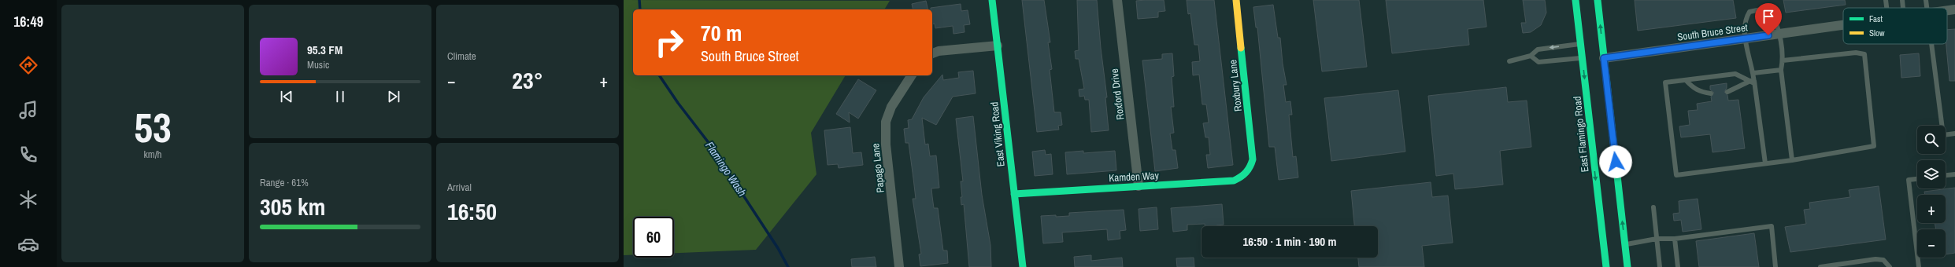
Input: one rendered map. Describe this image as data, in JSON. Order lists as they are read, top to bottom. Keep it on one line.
{"streets":{"street":["South Bruce Street","Roxbury Lane","Roxford Drive","East Viking Road","East Flamingo Road","Papago Lane","Kamden Way"]},"crossings":[["Roxbury Lane","Kamden Way"],["Roxford Drive","Kamden Way"],["East Viking Road","Kamden Way"]],"water":["Flamingo Wash"],"legend":["Fast","Slow"],"page":{"tabs":"16:49","tile":[["53","km/h"],"Climate",["Range · 61%","305 km"],["Arrival","16:50"]],"turn":["70 m","South Bruce Street"],"song":["95.3 FM","Music"],"heat":["−","23°","+"],"map_buttons":["+","−"],"limit":"60","trip":"16:50 · 1 min · 190 m"}}
